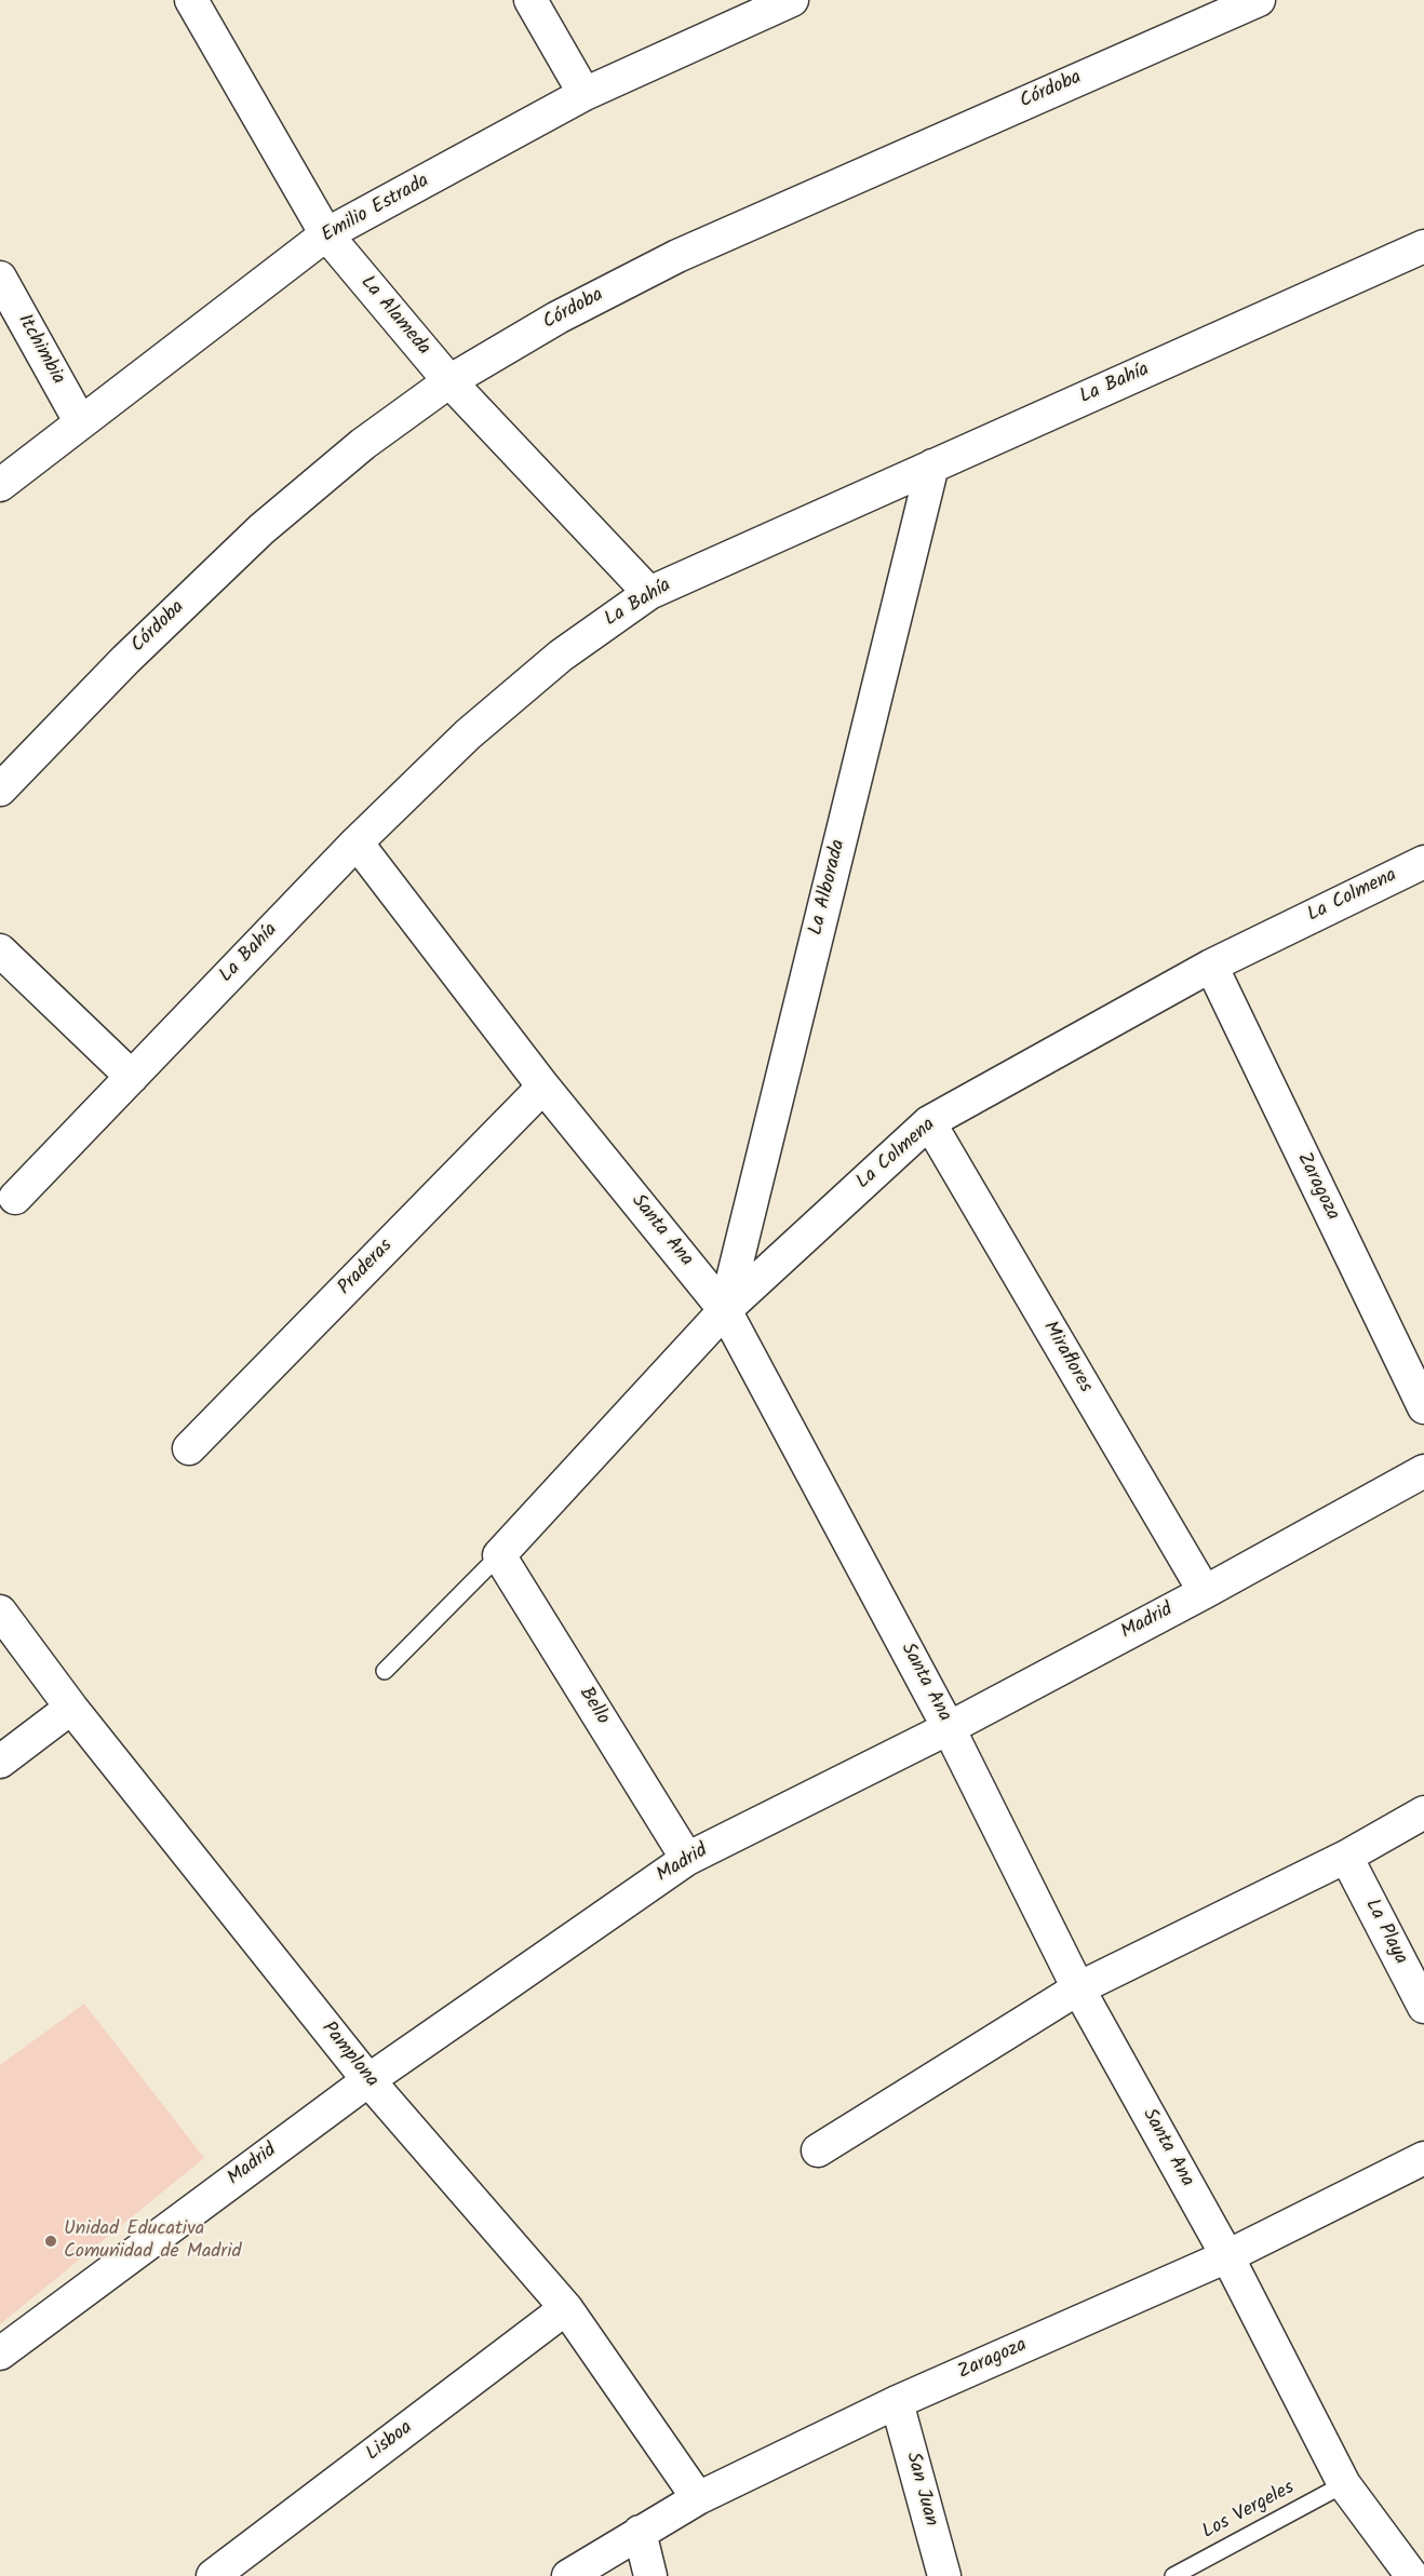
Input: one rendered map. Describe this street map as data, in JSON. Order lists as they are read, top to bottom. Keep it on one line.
{"streets":{"street":["Córdoba","Emilio Estrada","La Alameda","Itchimbia","La Bahía","La Alborada","La Colmena","Zaragoza","Santa Ana","Praderas","Miraflores","Madrid","Bello","La Playa","Pamplona","Lisboa","San Juan"],"lane":["Los Vergeles"]},"crossings":[["Córdoba","La Alameda"],["Emilio Estrada","La Alameda"],["Emilio Estrada","Itchimbia"],["La Alameda","La Bahía"],["La Bahía","La Alborada"],["La Bahía","Santa Ana"],["La Alborada","La Colmena"],["La Alborada","Santa Ana"],["La Colmena","Zaragoza"],["La Colmena","Santa Ana"],["La Colmena","Miraflores"],["La Colmena","Bello"],["Zaragoza","Santa Ana"],["Zaragoza","Pamplona"],["Zaragoza","San Juan"],["Santa Ana","Praderas"],["Santa Ana","Madrid"],["Santa Ana","Los Vergeles"],["Miraflores","Madrid"],["Madrid","Bello"],["Madrid","Pamplona"],["Pamplona","Lisboa"]],"places":["Unidad Educativa Comunidad de Madrid"]}
